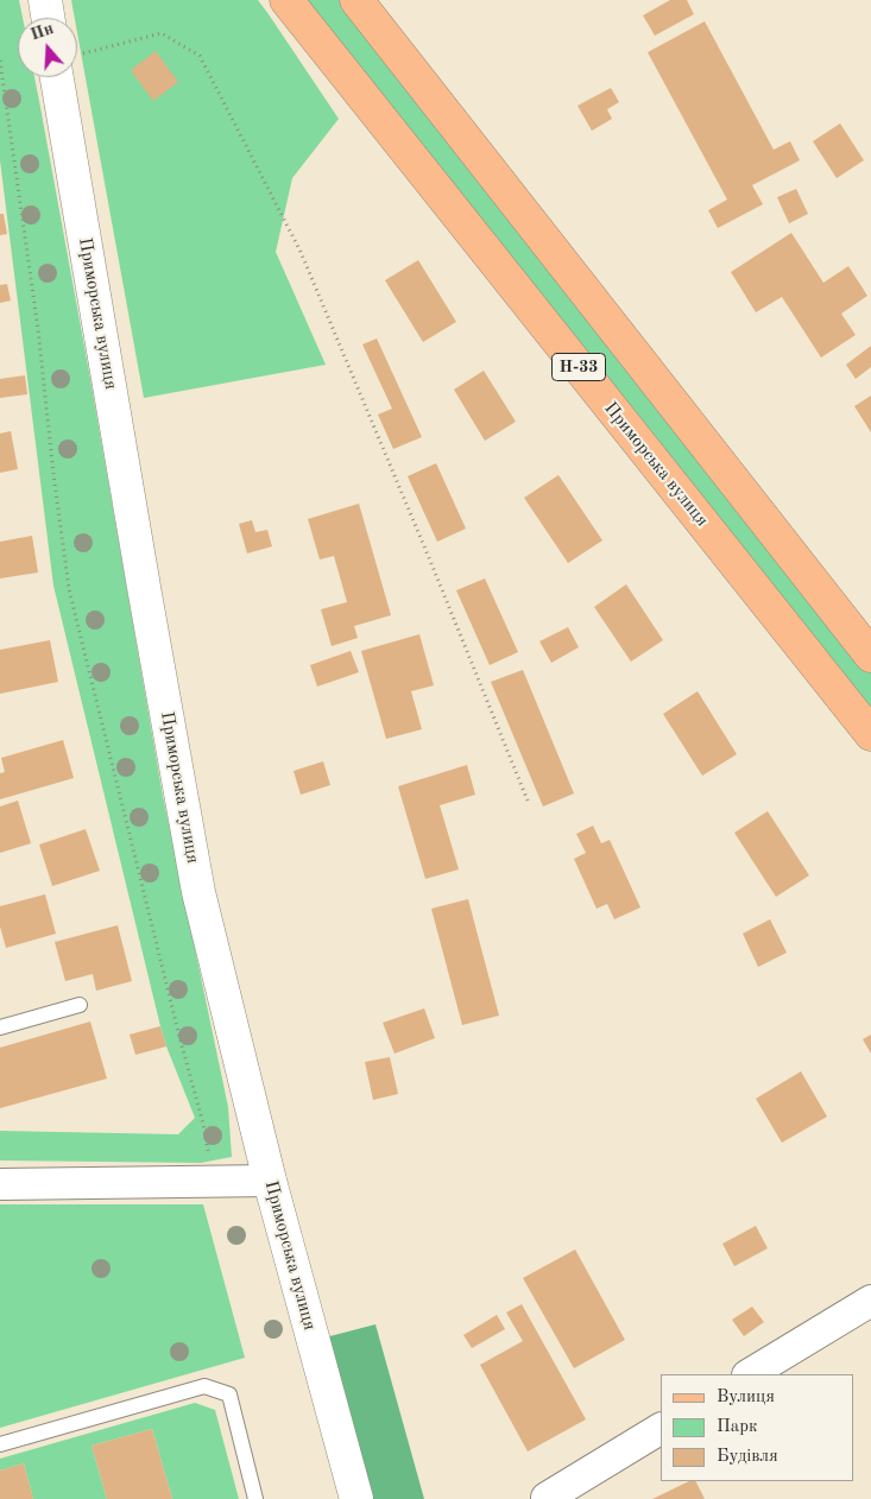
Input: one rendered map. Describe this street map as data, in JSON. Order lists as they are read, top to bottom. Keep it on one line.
{"streets":{"main road":["Приморська вулиця","Н-33"]},"legend":["Вулиця","Парк","Будівля"],"north":"top"}
